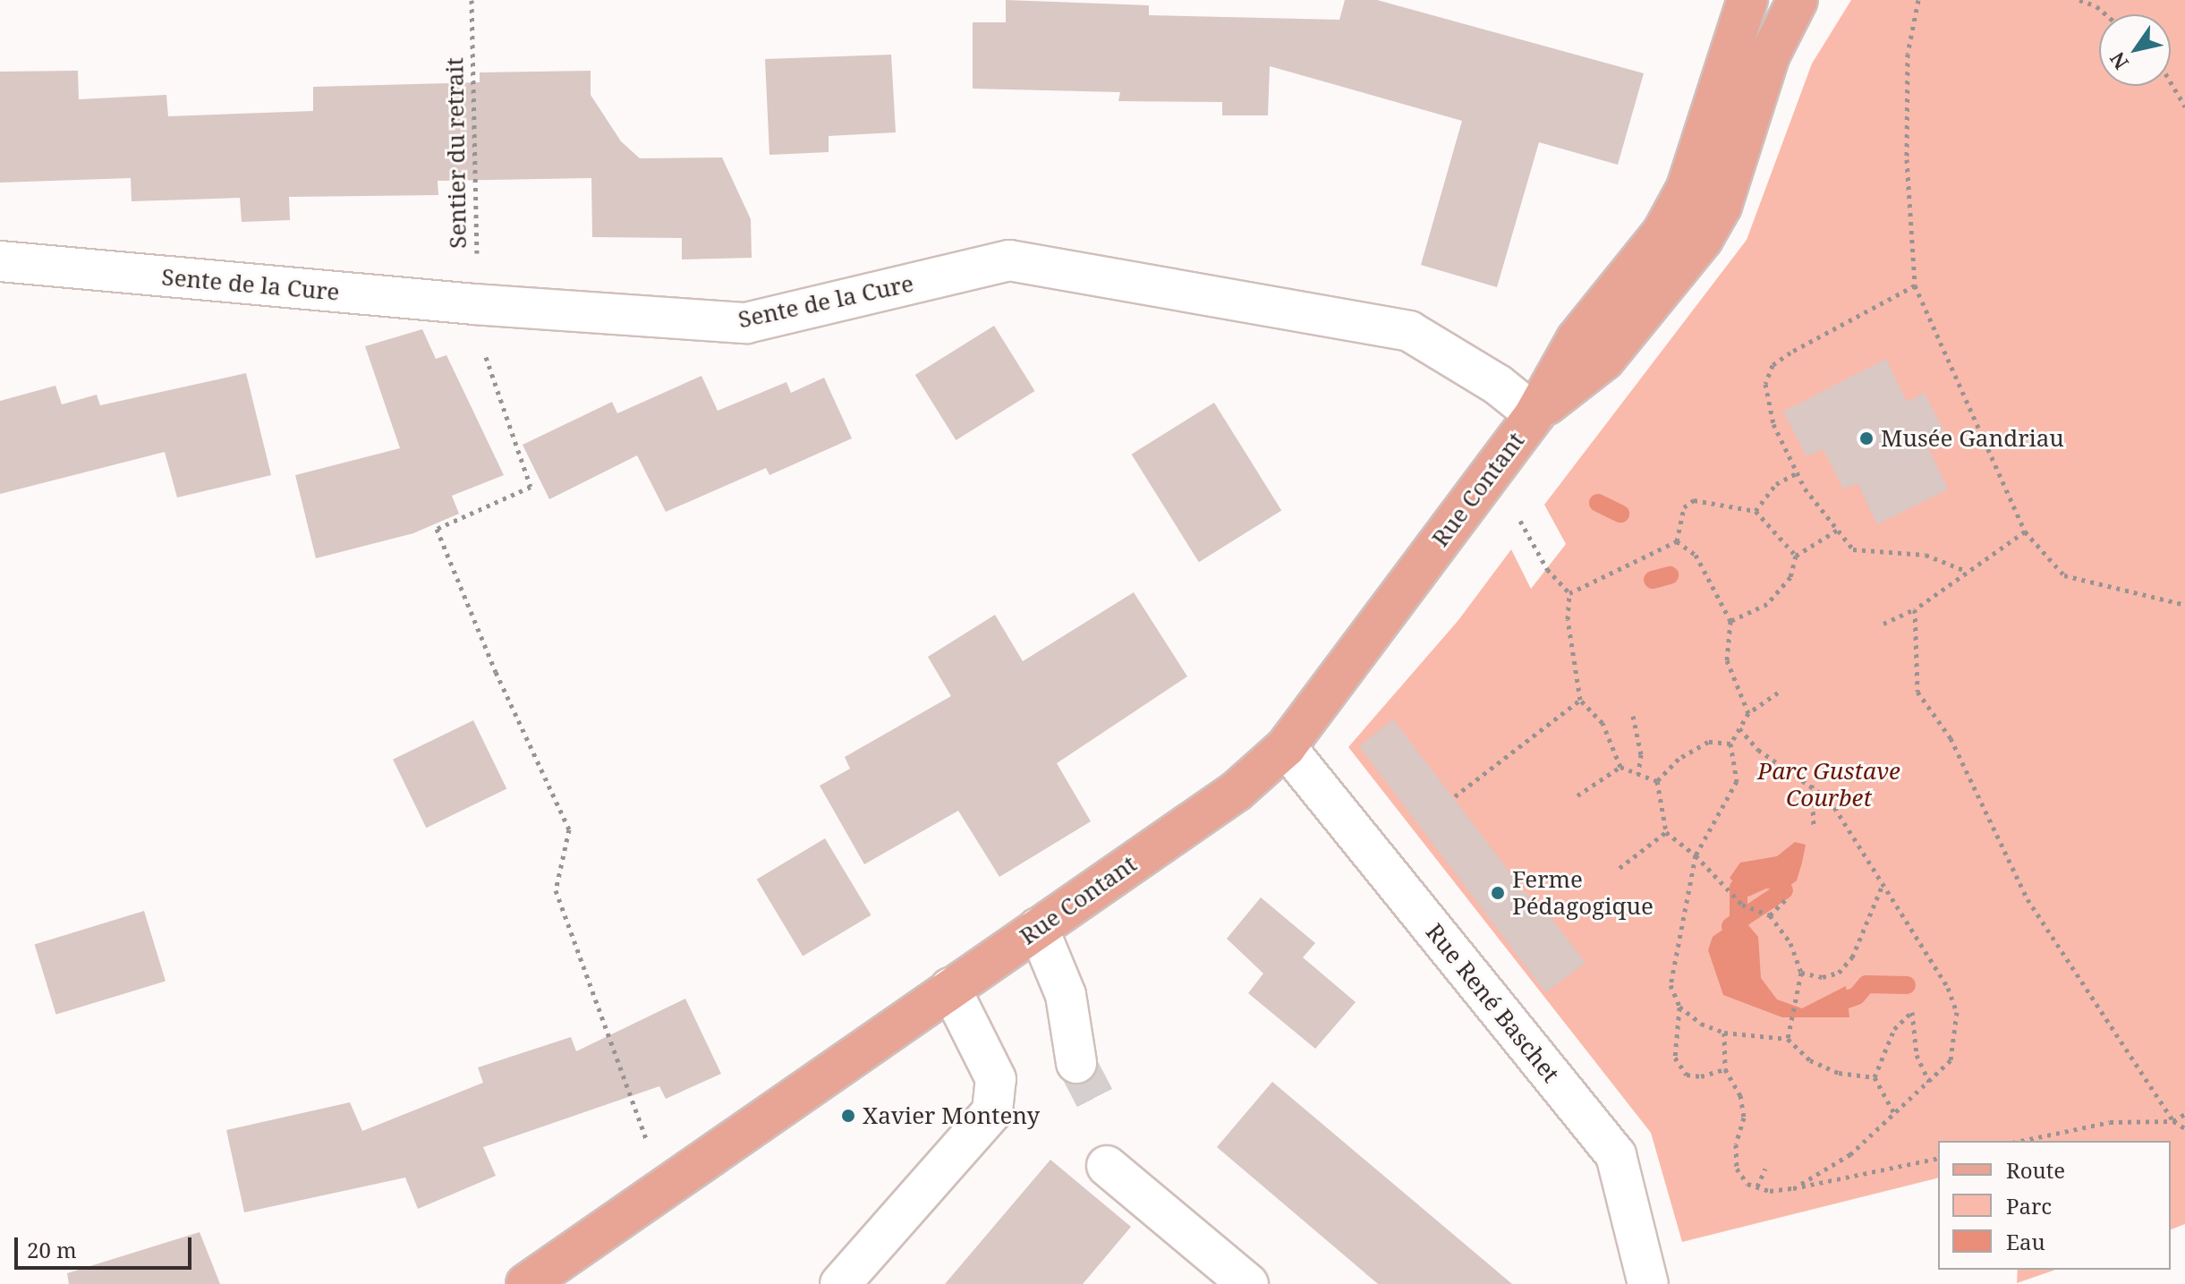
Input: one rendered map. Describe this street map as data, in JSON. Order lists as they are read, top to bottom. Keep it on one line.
{"streets":{"main road":["Rue Contant"],"street":["Sente de la Cure","Rue René Baschet"],"path":["Sentier du retrait"]},"crossings":[["Sentier du retrait","Sente de la Cure"],["Sentier du retrait","Rue Contant"],["Sente de la Cure","Rue Contant"],["Rue Contant","Rue René Baschet"]],"parks":["Parc Gustave Courbet"],"places":["Musée Gandriau","Ferme Pédagogique","Xavier Monteny"],"legend":["Route","Parc","Eau"],"scale_bar":"20 m","north":"bottom left"}
